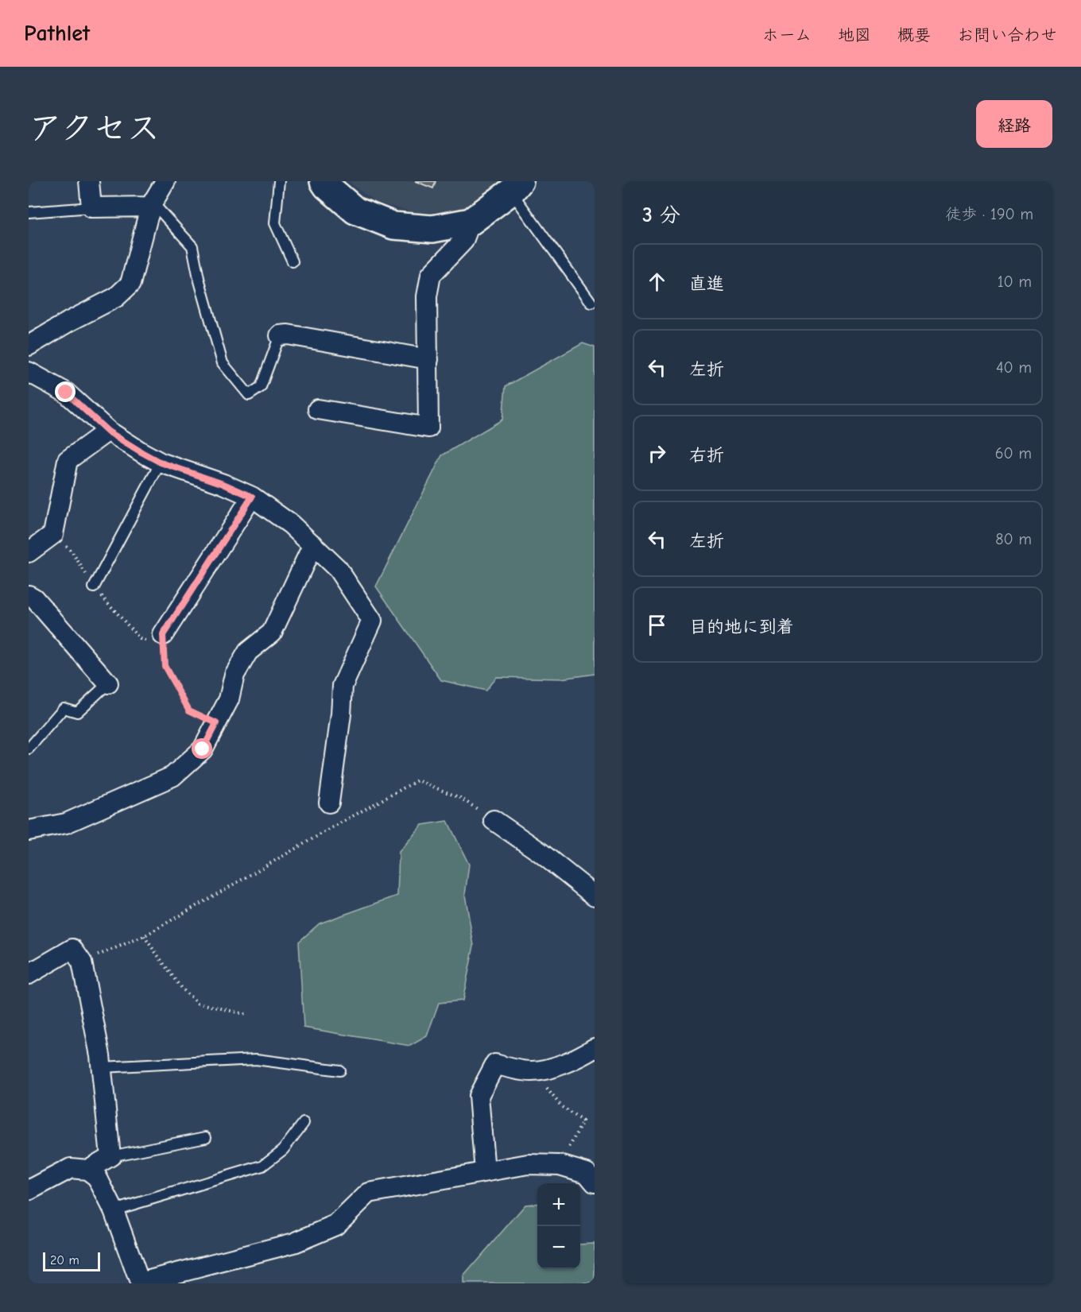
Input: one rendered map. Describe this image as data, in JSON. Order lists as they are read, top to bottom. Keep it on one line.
{"scale_bar":"20 m","page":{"header":"Pathlet","nav":["ホーム","地図","概要","お問い合わせ"],"title":"アクセス","buttons":"経路","heading":["3 分","徒歩 · 190 m"],"list":[["直進","10 m"],["左折","40 m"],["右折","60 m"],["左折","80 m"],"目的地に到着"],"map_buttons":["+","−"],"scale":"20 m"}}
